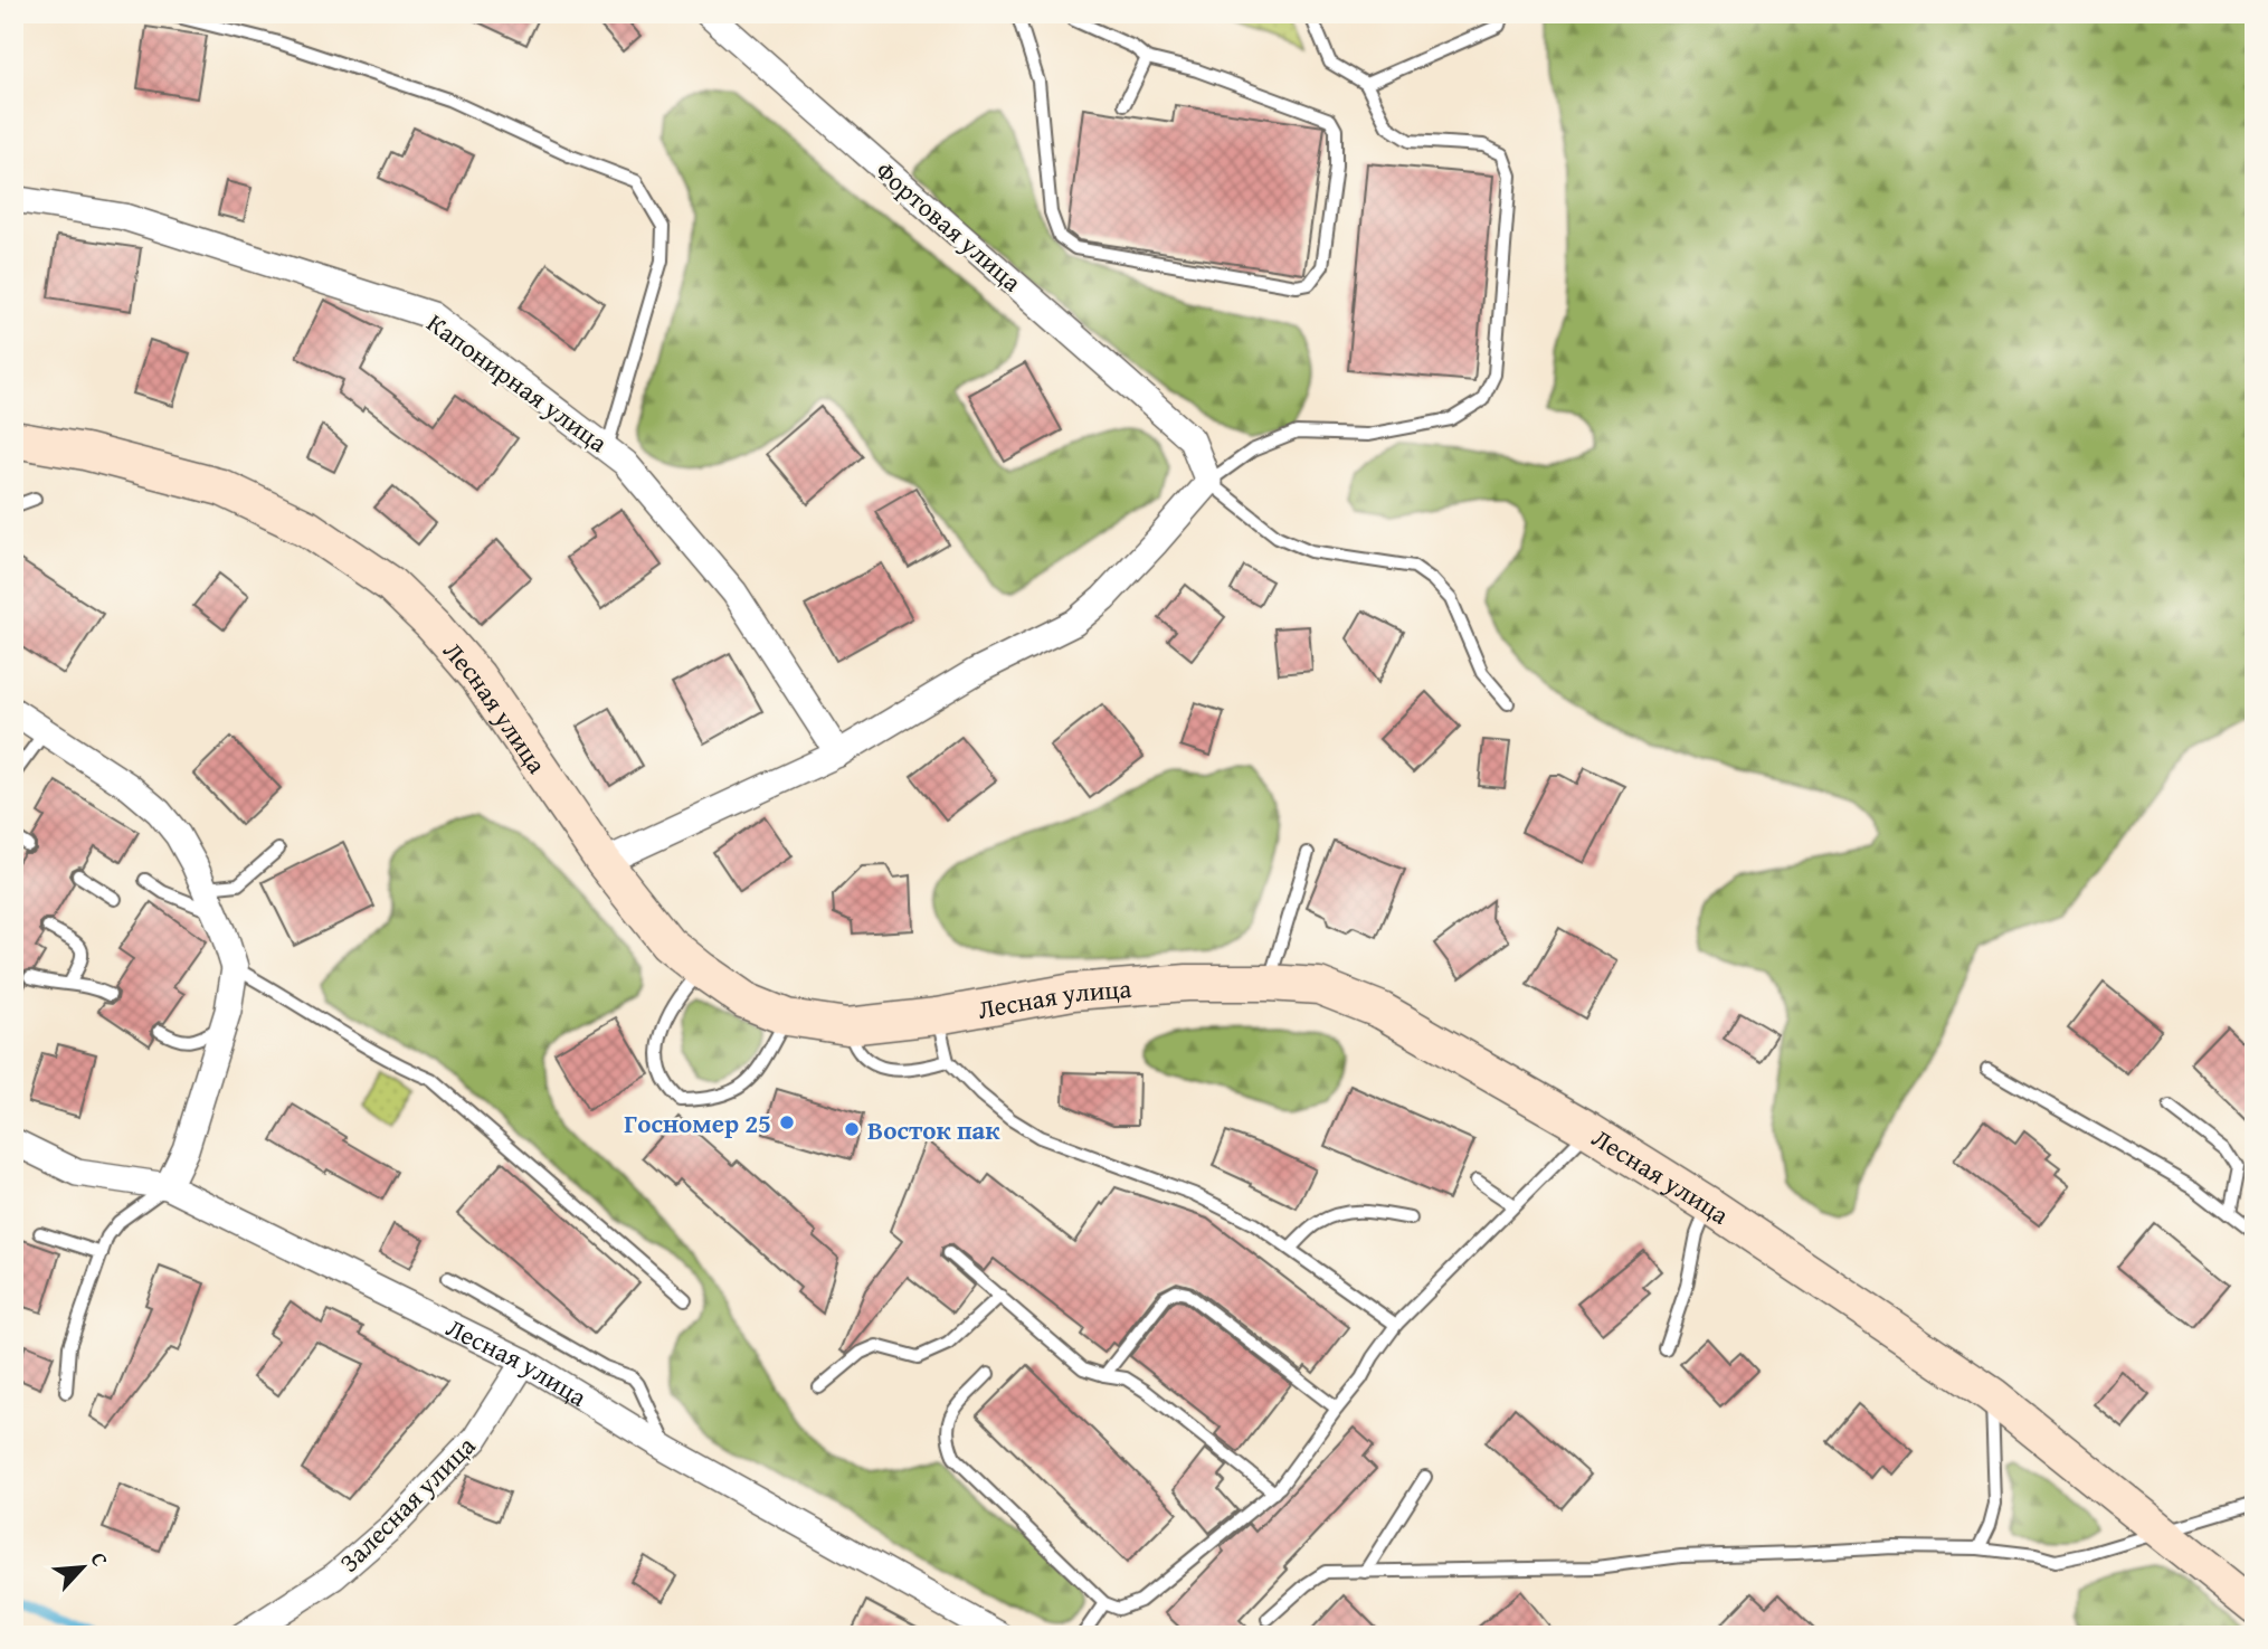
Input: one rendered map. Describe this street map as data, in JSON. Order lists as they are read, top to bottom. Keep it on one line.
{"streets":{"main road":["Лесная улица"],"street":["Фортовая улица","Капонирная улица","Залесная улица"]},"crossings":[["Лесная улица","Залесная улица"]],"places":["Госномер 25","Восток пак"],"north":"top right"}
